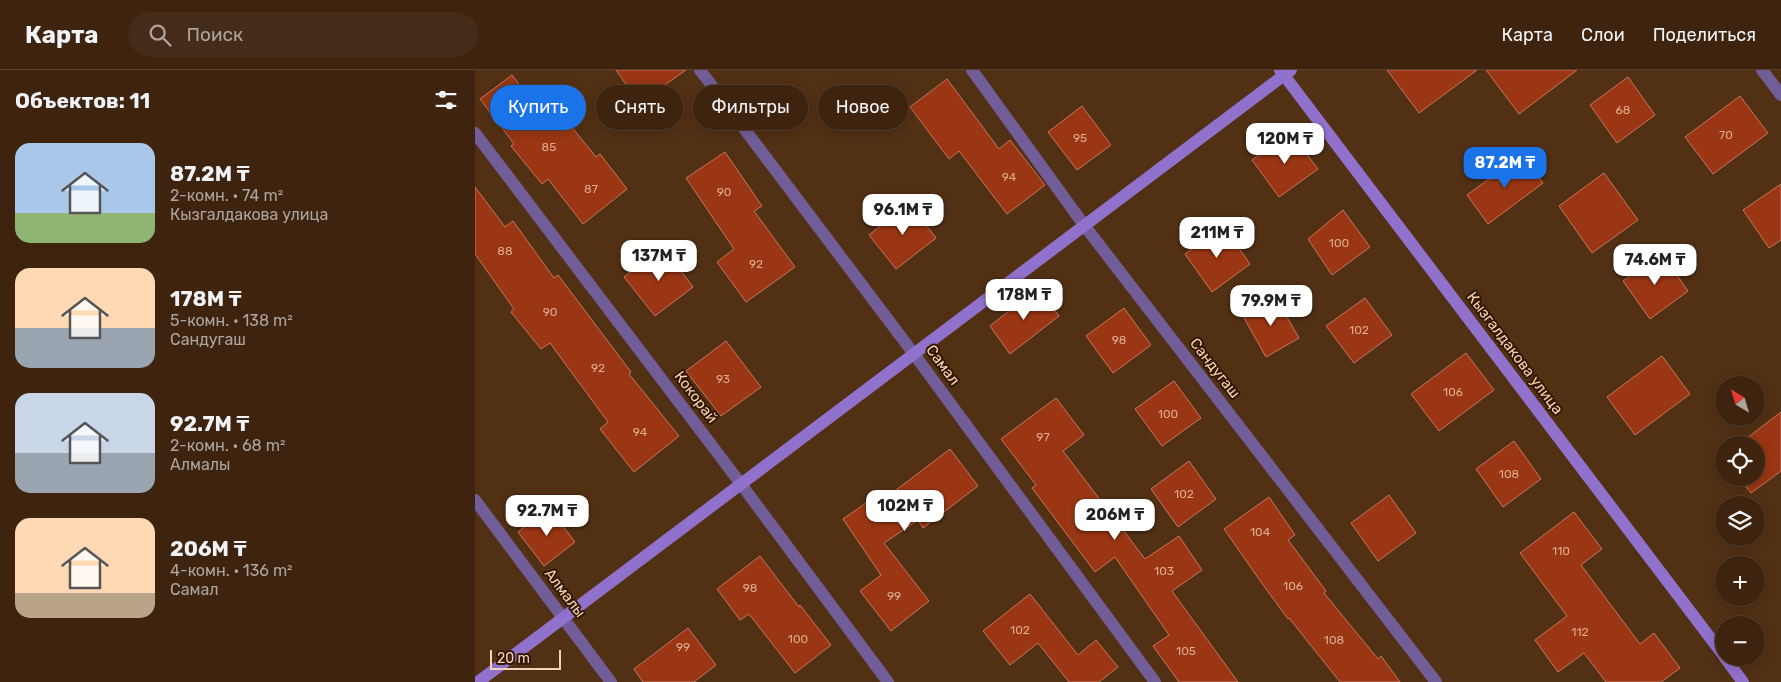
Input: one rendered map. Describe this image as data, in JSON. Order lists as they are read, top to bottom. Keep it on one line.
{"streets":{"street":["Кызгалдакова улица","Самал","Сандугаш","Кокорай","Алмалы"]},"house_numbers":["68","70","95","85","94","87","90","100","88","92","90","102","98","92","93","106","100","94","97","108","102","104","110","103","106","98","99","102","112","100","108","99","105"],"scale_bar":"20 m","north":"top left","page":{"header":"Карта","search":"Поиск","nav":["Карта","Слои","Поделиться"],"heading":"Объектов: 11","chip":["Купить","Снять","Фильтры","Новое"],"price":["120M ₸","87.2M ₸","96.1M ₸","211M ₸","137M ₸","74.6M ₸","178M ₸","79.9M ₸","102M ₸","92.7M ₸","206M ₸"],"list":[{"name":"87.2M ₸","note":"2-комн. · 74 m² · Кызгалдакова улица"},{"name":"178M ₸","note":"5-комн. · 138 m² · Сандугаш"},{"name":"92.7M ₸","note":"2-комн. · 68 m² · Алмалы"},{"name":"206M ₸","note":"4-комн. · 136 m² · Самал"}],"map_buttons":["+","−"],"scale":"20 m"}}
